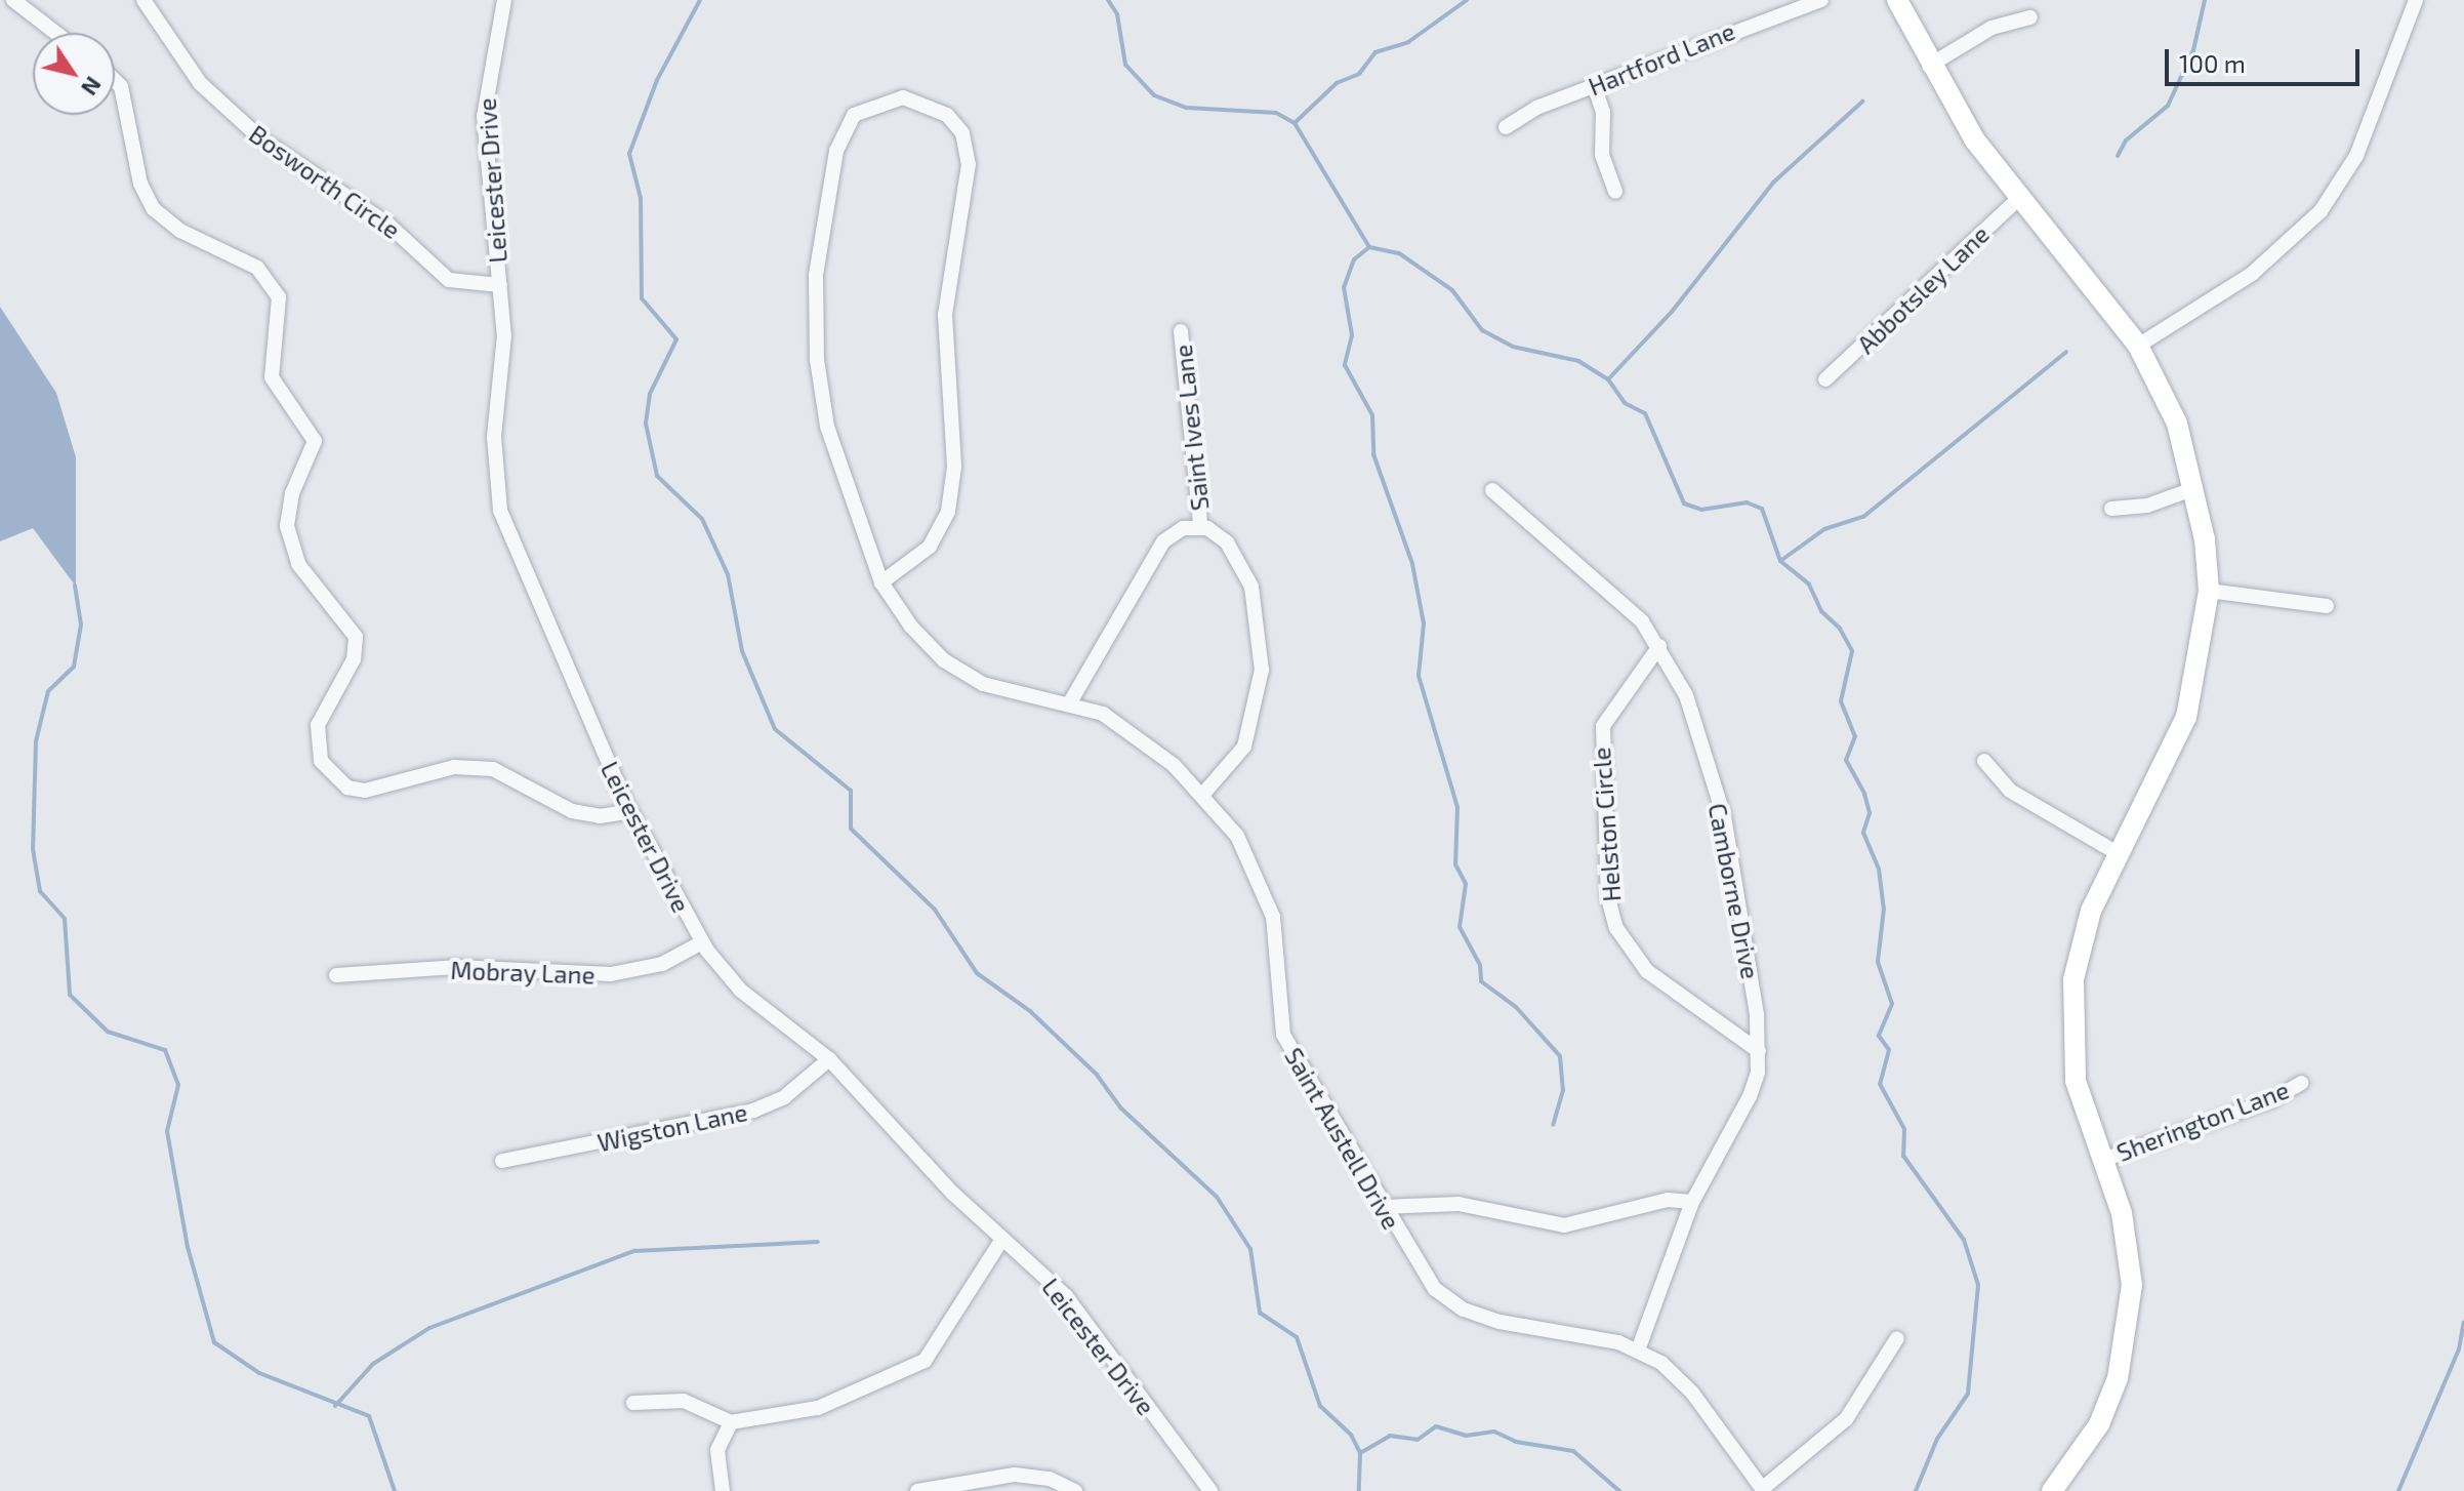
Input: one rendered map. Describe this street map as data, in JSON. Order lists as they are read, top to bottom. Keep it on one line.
{"streets":{"street":["Hartford Lane","Leicester Drive","Bosworth Circle","Abbotsley Lane","Saint Ives Lane","Helston Circle","Camborne Drive","Mobray Lane","Sherington Lane","Wigston Lane","Saint Austell Drive"]},"crossings":[["Leicester Drive","Bosworth Circle"],["Leicester Drive","Mobray Lane"],["Leicester Drive","Wigston Lane"],["Helston Circle","Camborne Drive"],["Camborne Drive","Saint Austell Drive"]],"scale_bar":"100 m","north":"bottom right"}
